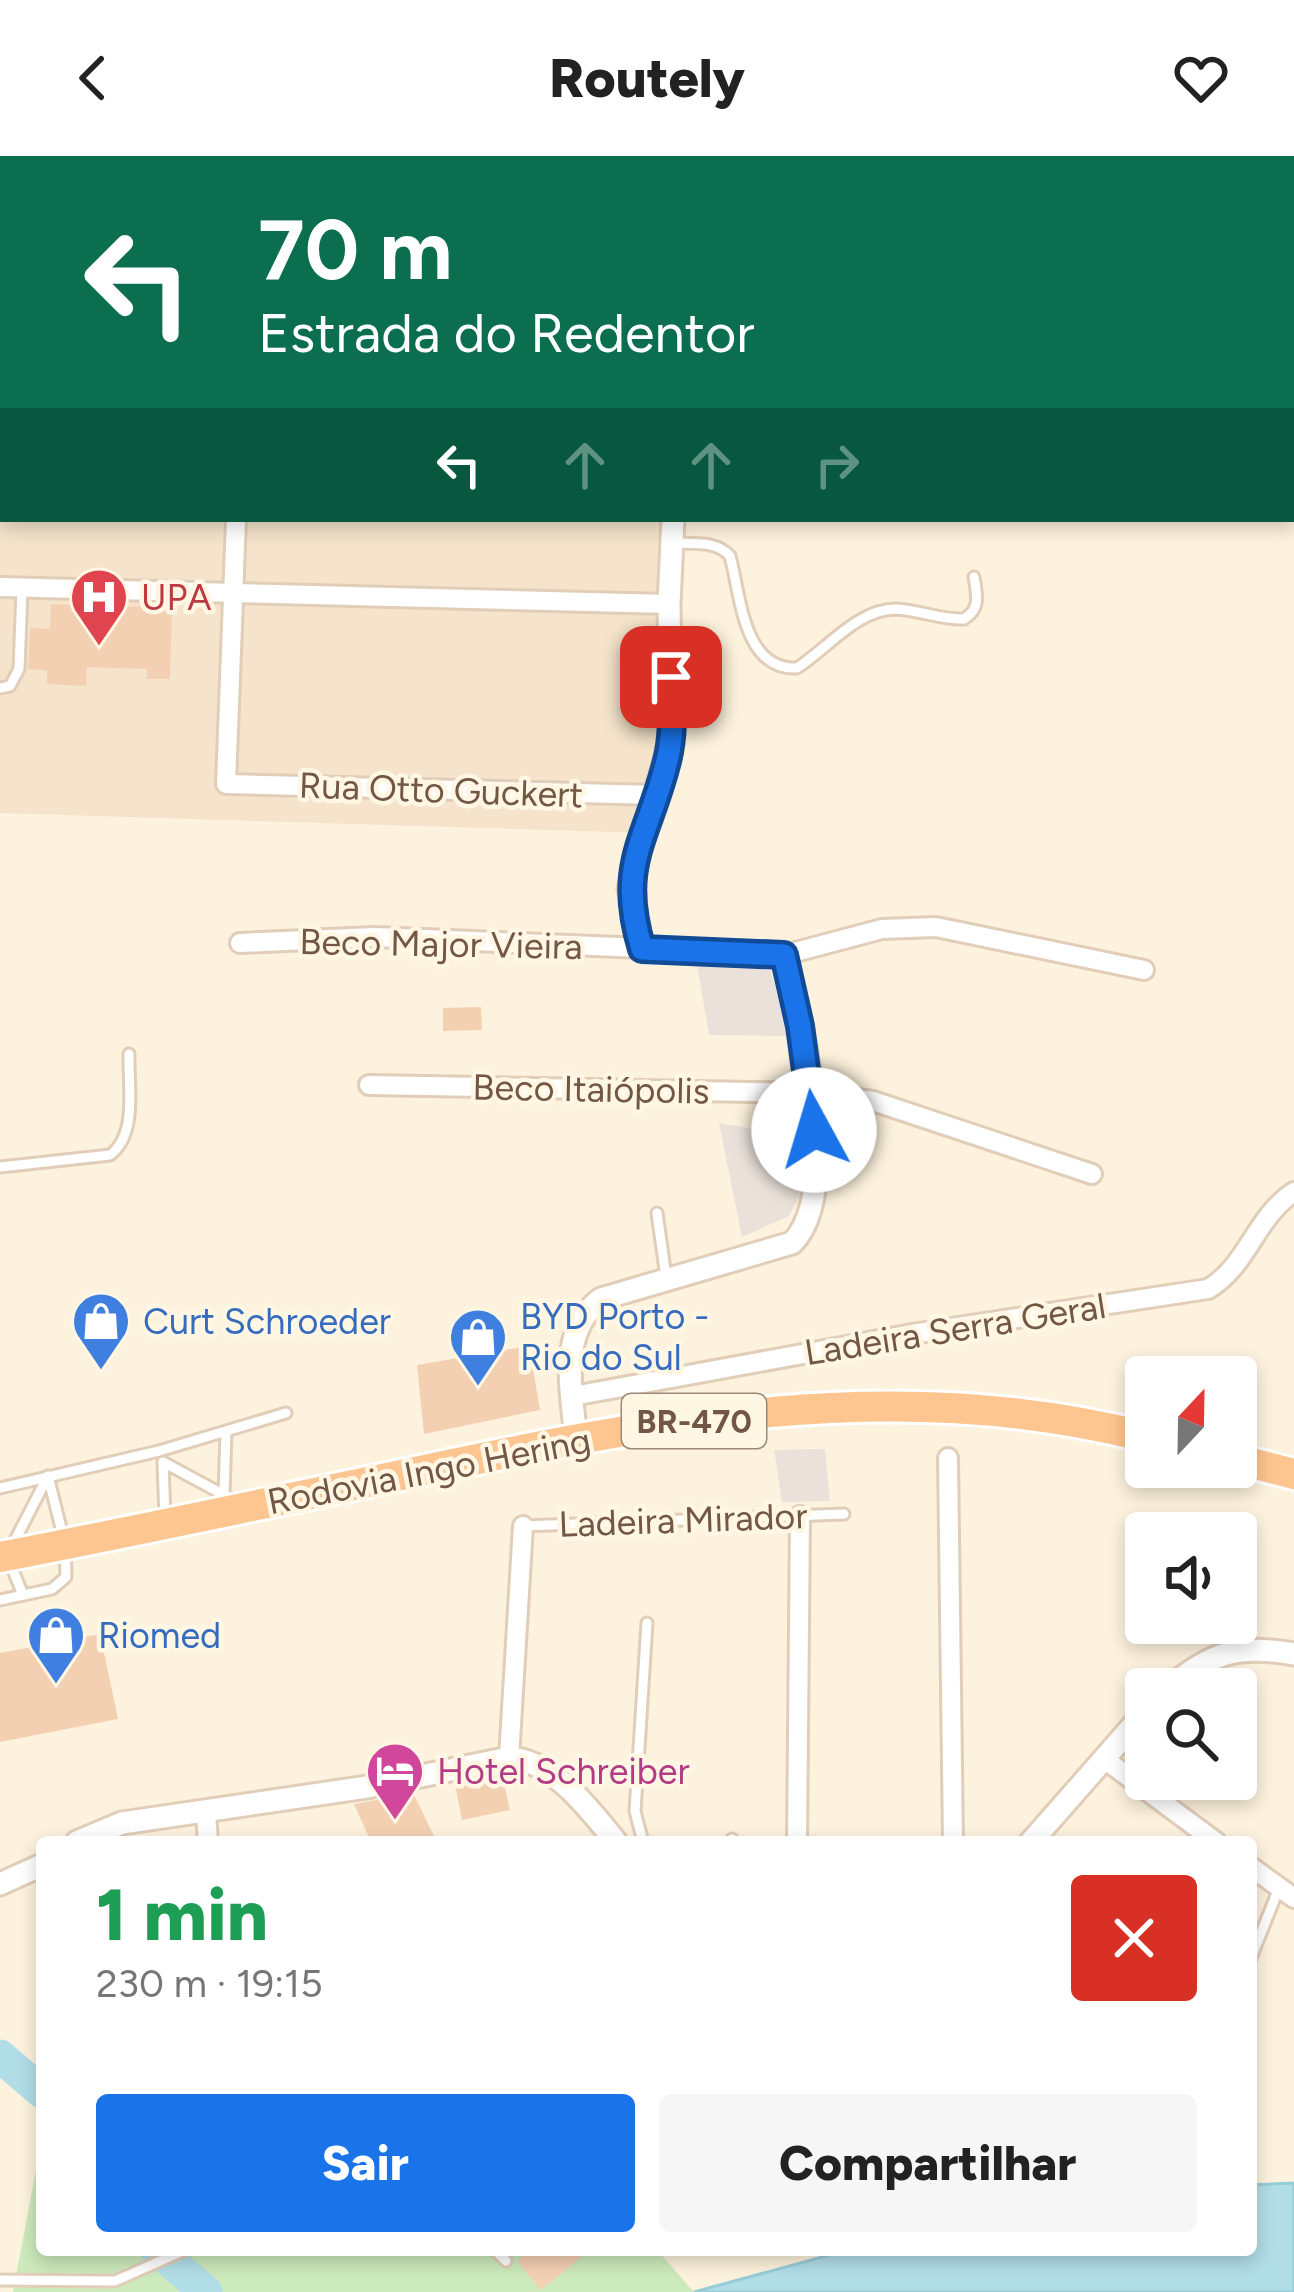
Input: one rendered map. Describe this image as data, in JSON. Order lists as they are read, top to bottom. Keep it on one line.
{"streets":{"highway":["BR-470","Rodovia Ingo Hering"],"street":["Rua Otto Guckert","Beco Major Vieira","Beco Itaiópolis","Ladeira Serra Geral"],"lane":["Ladeira Mirador"]},"places":{"hospital":["UPA"],"shop":["Curt Schroeder","BYD Porto - Rio do Sul","Riomed"],"hotel":["Hotel Schreiber"]},"north":"top","page":{"header":"Routely","turn":["70 m","Estrada do Redentor"],"heading":["1 min","230 m · 19:15"],"buttons":["Sair","Compartilhar"]}}
